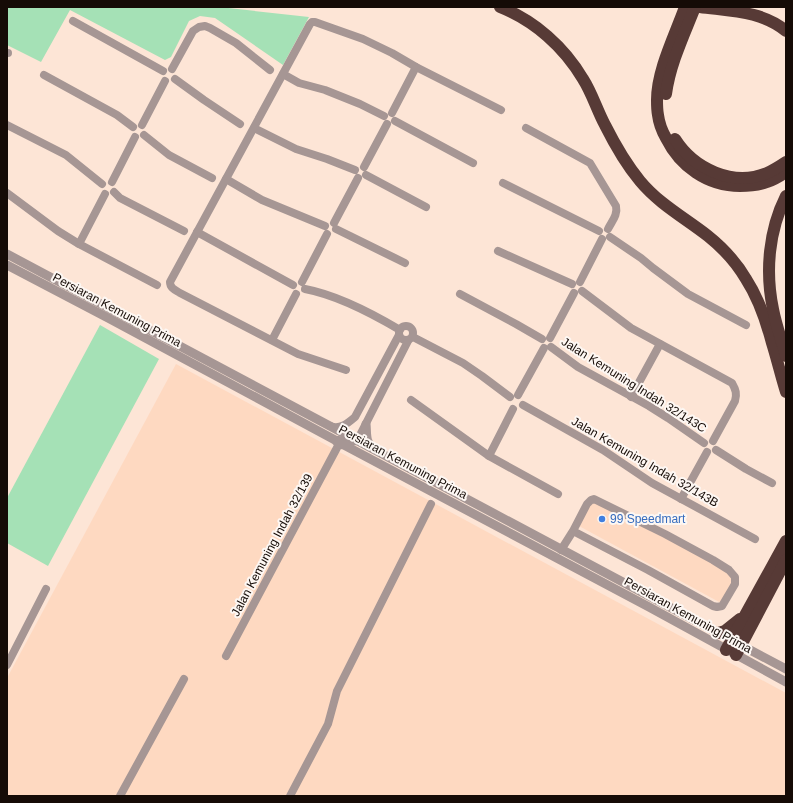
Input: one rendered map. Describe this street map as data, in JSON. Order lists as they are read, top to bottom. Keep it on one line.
{"streets":{"street":["Persiaran Kemuning Prima","Jalan Kemuning Indah 32/143C","Jalan Kemuning Indah 32/143B","Jalan Kemuning Indah 32/139"]},"crossings":[["Persiaran Kemuning Prima","Jalan Kemuning Indah 32/139"]],"places":["99 Speedmart"]}
